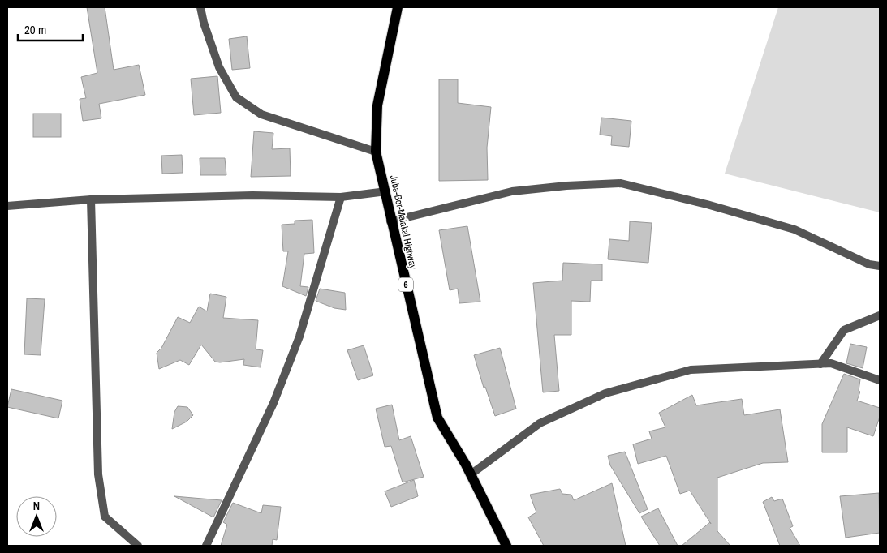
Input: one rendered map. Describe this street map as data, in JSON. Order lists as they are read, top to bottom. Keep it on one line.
{"streets":{"main road":["Juba-Bor-Malakal Highway","6"]},"scale_bar":"20 m","north":"top"}
